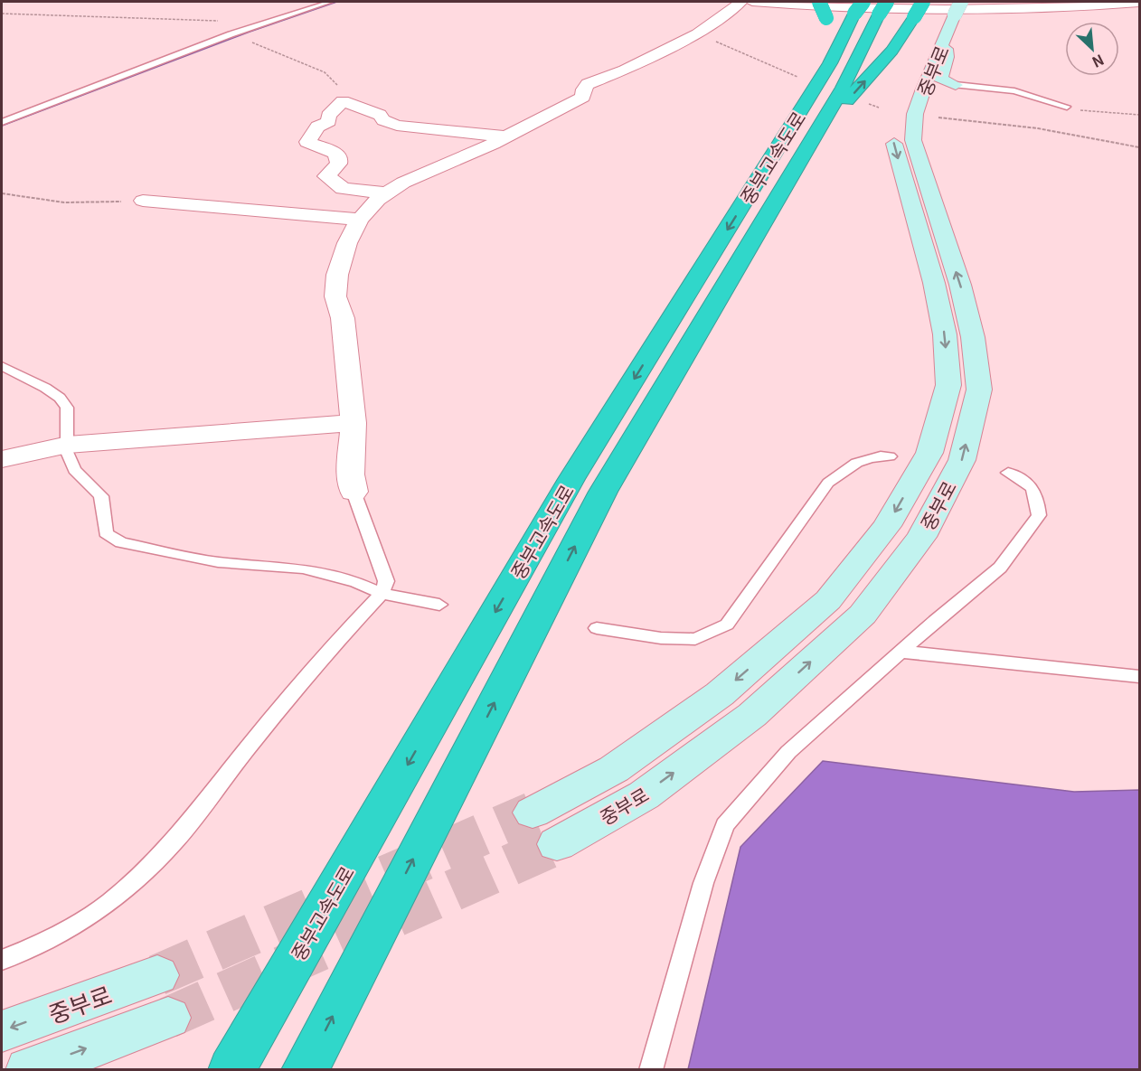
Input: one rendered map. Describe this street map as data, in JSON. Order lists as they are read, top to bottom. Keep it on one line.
{"streets":{"highway":["중부고속도로"],"main road":["중부로"]},"north":"bottom right"}
